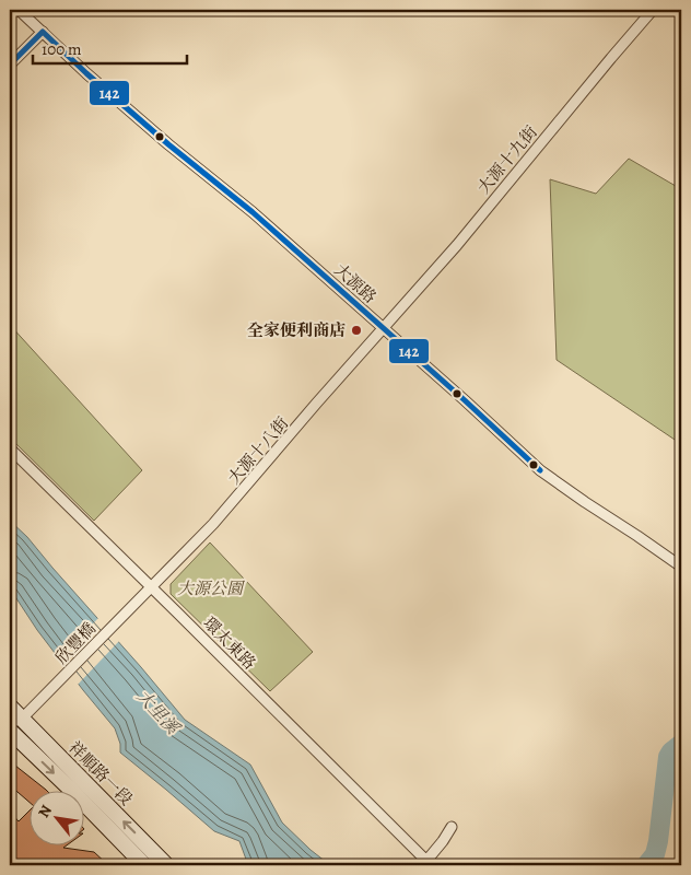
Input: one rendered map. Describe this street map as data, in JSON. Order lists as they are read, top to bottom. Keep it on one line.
{"streets":{"street":["大源十九街","大源路","大源十八街","欣豐橋","環太東路","祥順路一段"]},"crossings":[["大源十九街","大源路"],["大源十九街","大源十八街"],["大源路","大源十八街"],["大源十八街","欣豐橋"],["大源十八街","環太東路"],["欣豐橋","環太東路"],["欣豐橋","祥順路一段"]],"water":["大里溪"],"parks":["大源公園"],"places":["全家便利商店"],"lines":["transit line 142"],"scale_bar":"100 m","north":"top left"}
